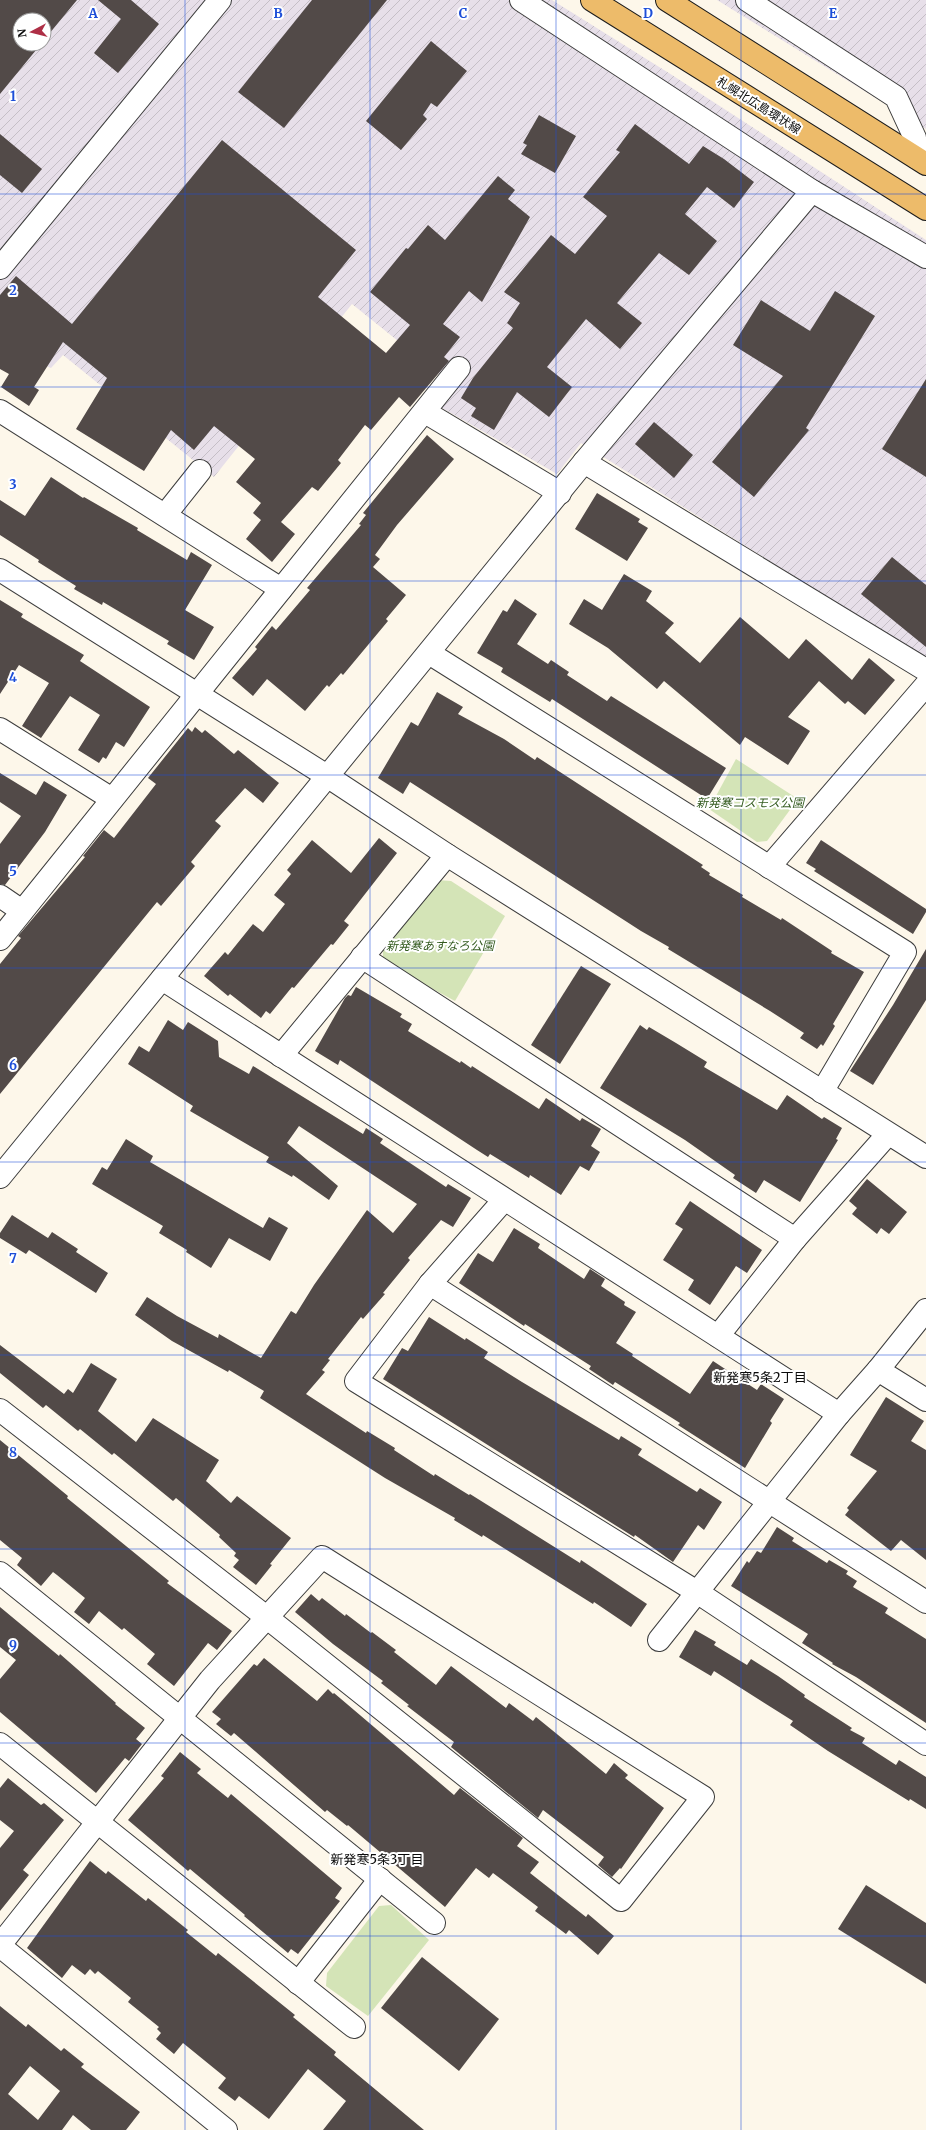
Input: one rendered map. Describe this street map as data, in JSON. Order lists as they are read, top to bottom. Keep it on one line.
{"streets":{"main road":["札幌北広島環状線"]},"districts":["新発寒5条2丁目","新発寒5条3丁目"],"parks":["新発寒コスモス公園","新発寒あすなろ公園"],"north":"left","grid":{"columns":["A","B","C","D","E"],"rows":["1","2","3","4","5","6","7","8","9"]}}
